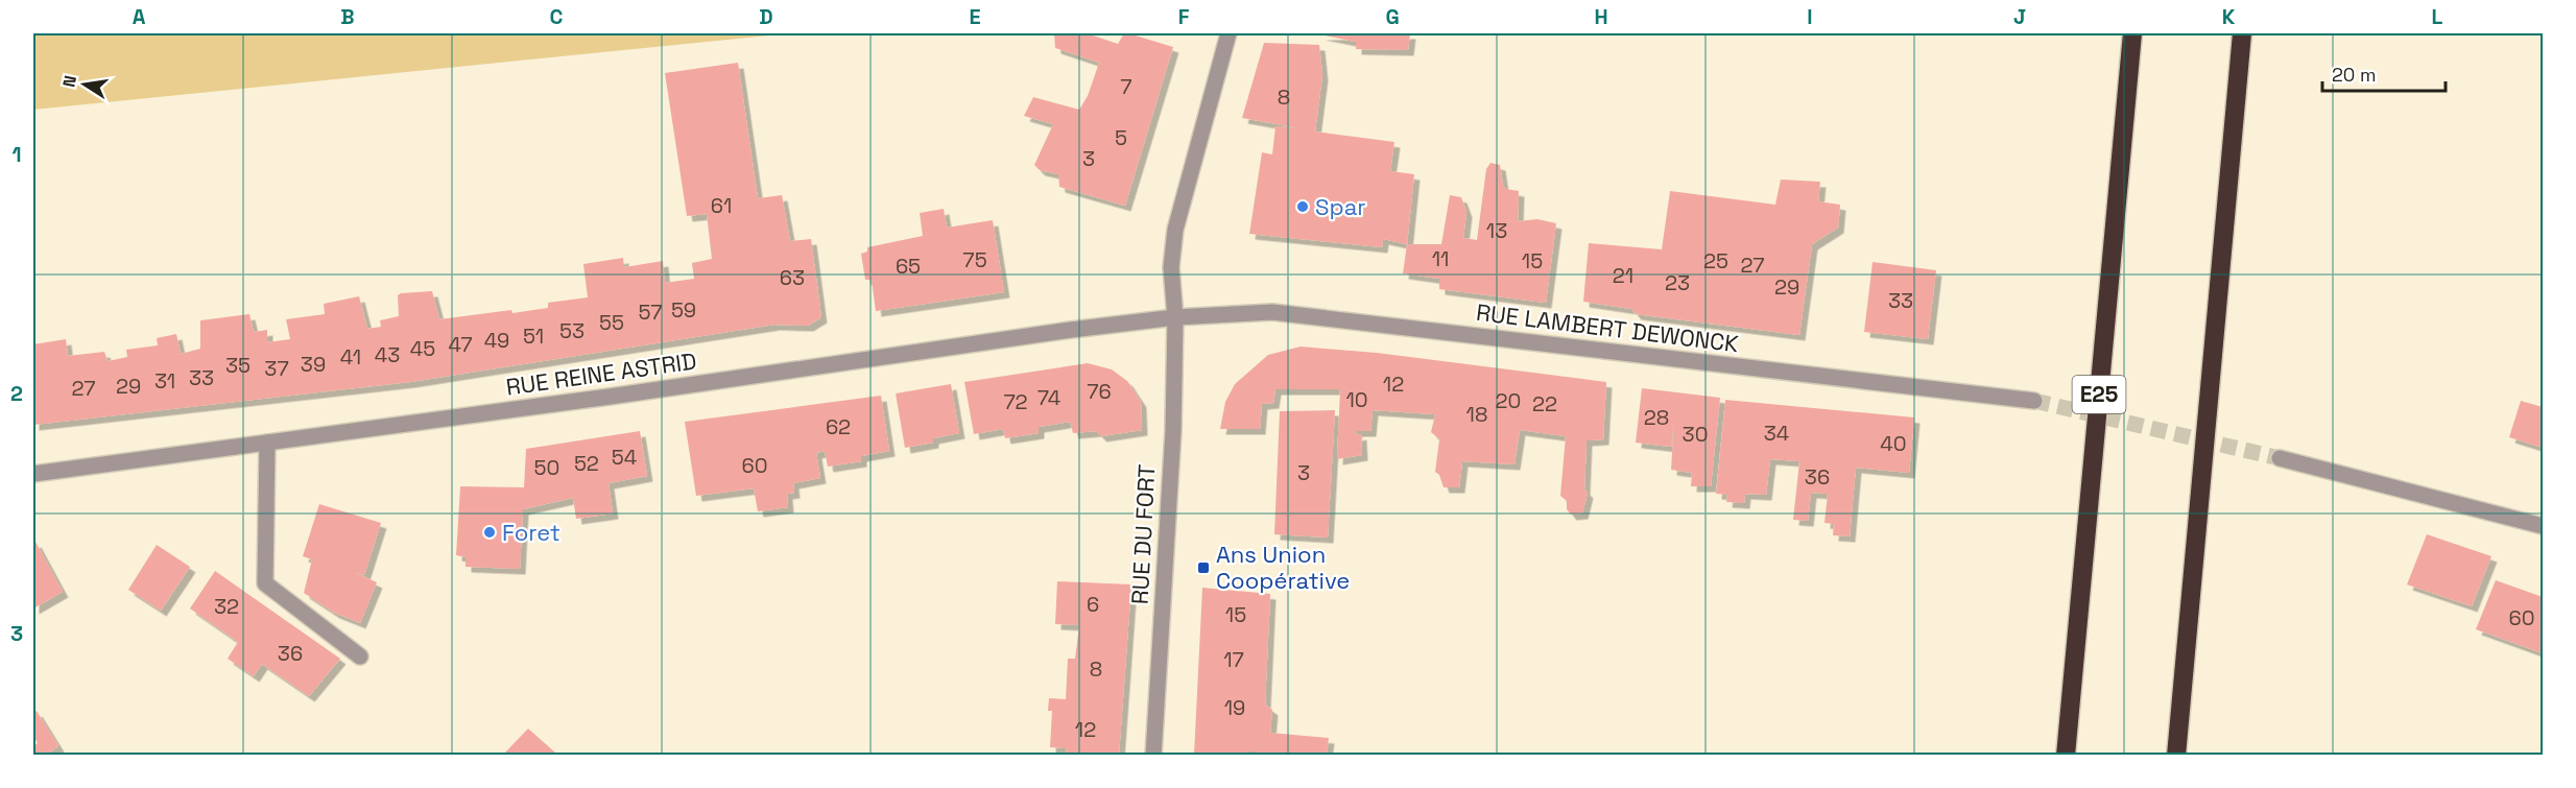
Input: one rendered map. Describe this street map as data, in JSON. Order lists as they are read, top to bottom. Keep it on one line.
{"streets":{"highway":["E25"],"street":["RUE LAMBERT DEWONCK","RUE REINE ASTRID","RUE DU FORT"]},"crossings":[["RUE LAMBERT DEWONCK","RUE REINE ASTRID"],["RUE LAMBERT DEWONCK","RUE DU FORT"],["RUE REINE ASTRID","RUE DU FORT"]],"places":{"other":["Spar","Foret"],"transit":["Ans Union Coopérative"]},"house_numbers":["7","8","5","3","61","13","11","75","15","25","27","65","21","63","23","29","33","59","57","55","53","51","49","47","45","43","41","39","35","37","33","31","12","29","27","76","74","10","20","72","22","18","28","62","34","30","40","54","52","60","50","3","36","6","32","15","60","36","17","8","19","12"],"scale_bar":"20 m","north":"left","grid":{"columns":["A","B","C","D","E","F","G","H","I","J","K","L"],"rows":["1","2","3"]}}
